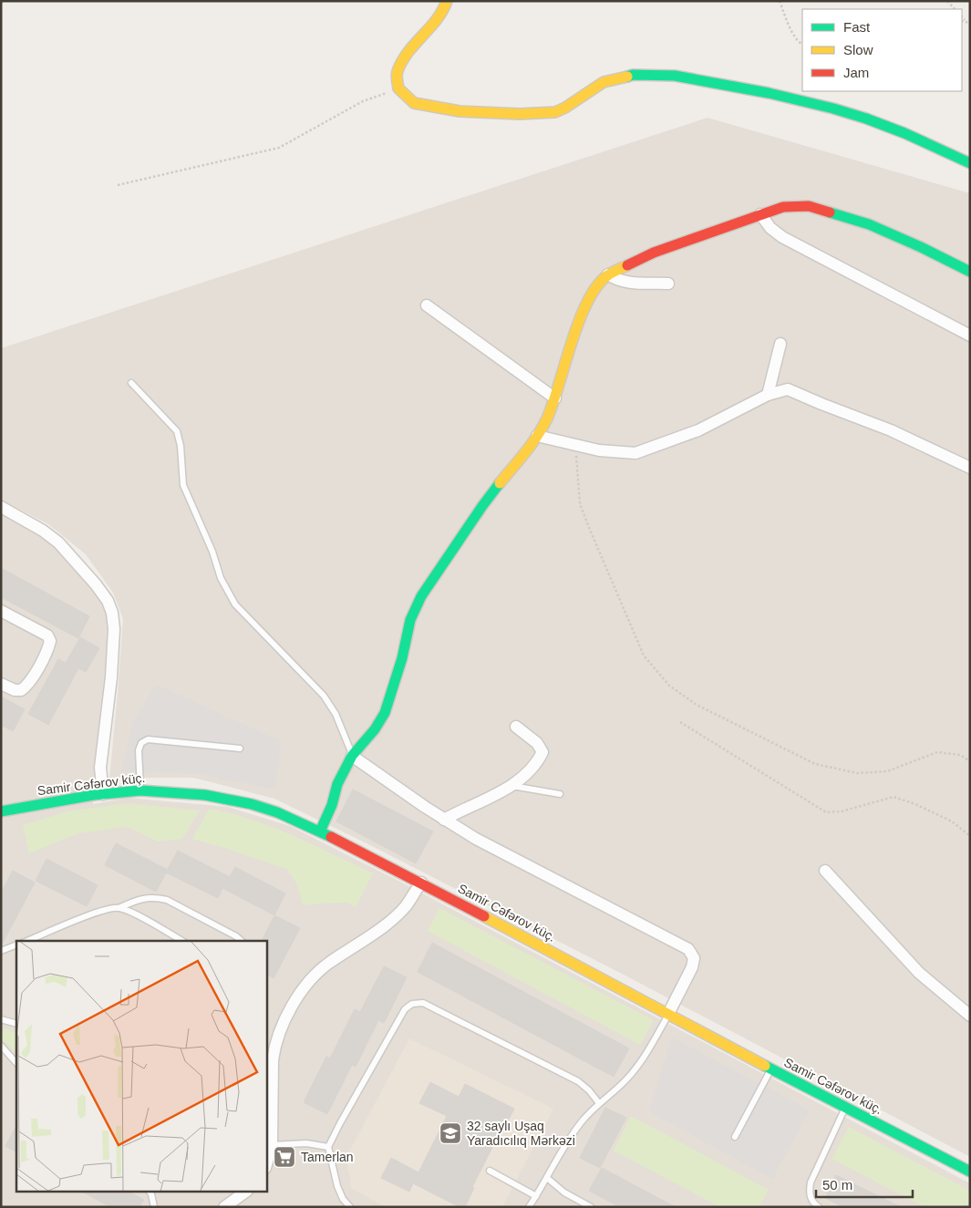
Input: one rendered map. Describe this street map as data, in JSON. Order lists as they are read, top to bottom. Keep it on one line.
{"streets":{"street":["Samir Cəfərov küç."]},"places":{"school or university":["32 saylı Uşaq Yaradıcılıq Mərkəzi"],"supermarket":["Tamerlan"]},"legend":["Fast","Slow","Jam"],"scale_bar":"50 m"}
